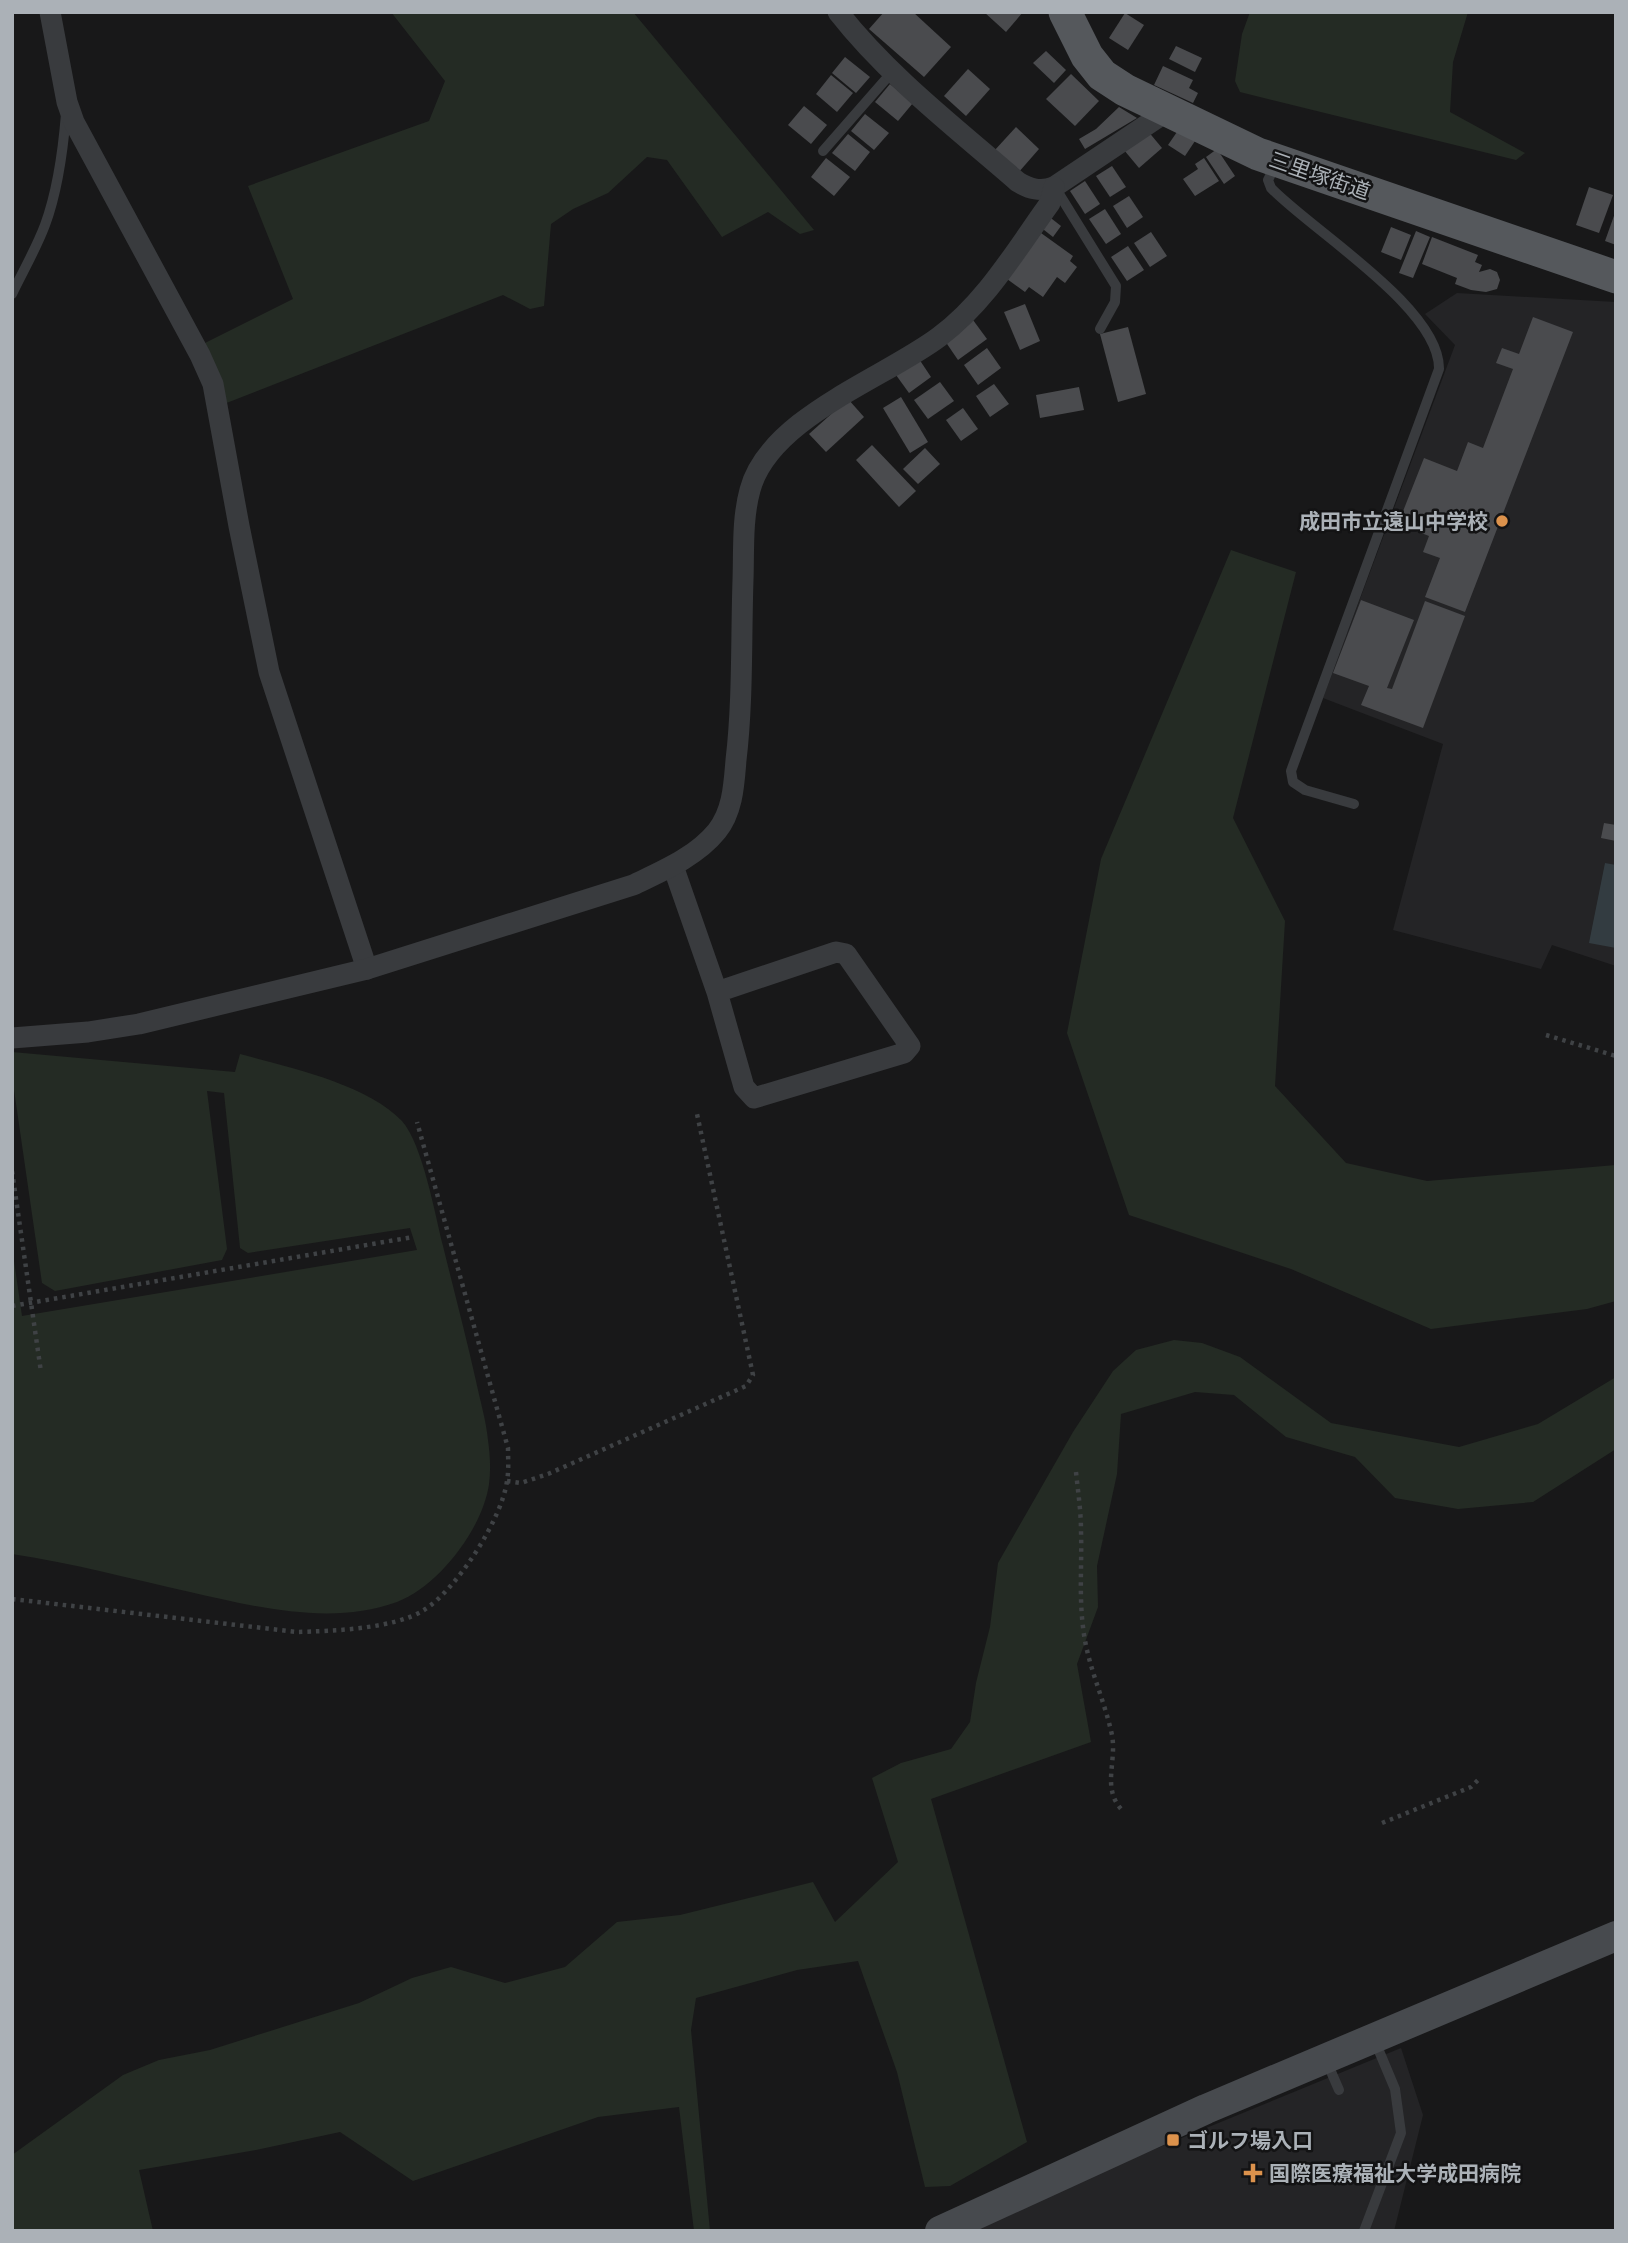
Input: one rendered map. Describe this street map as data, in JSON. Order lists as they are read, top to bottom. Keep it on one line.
{"streets":{"main road":["三里塚街道"]},"places":{"other":["成田市立遠山中学校"],"transit":["ゴルフ場入口"],"health":["国際医療福祉大学成田病院"]}}
